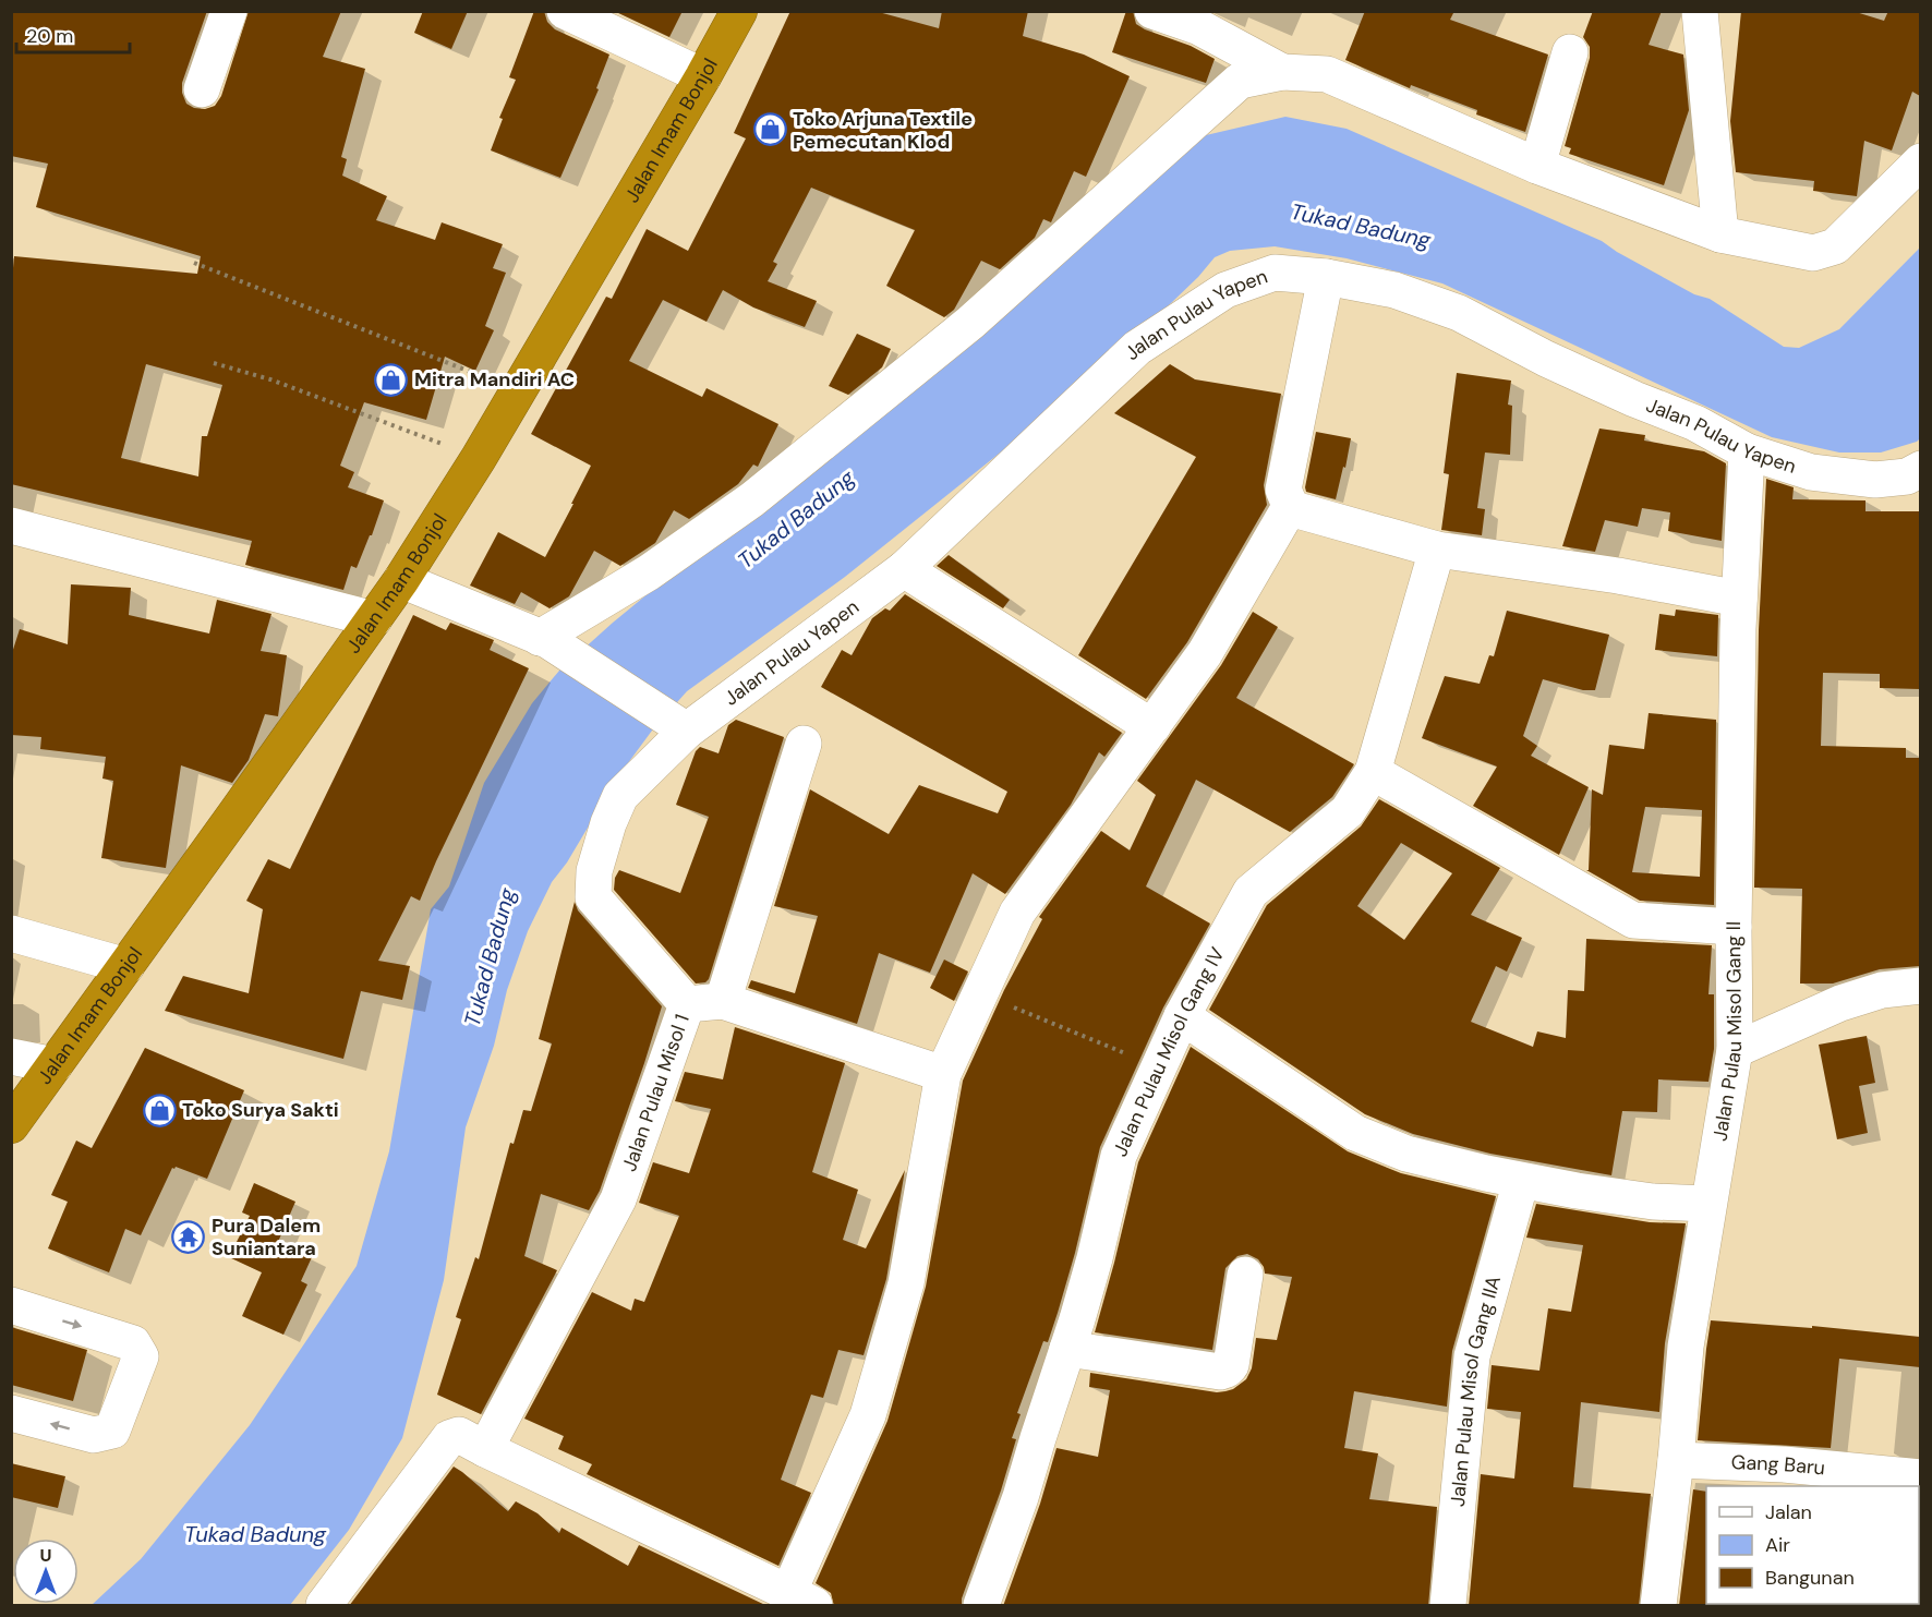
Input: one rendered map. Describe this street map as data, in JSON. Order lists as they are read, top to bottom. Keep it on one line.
{"streets":{"highway":["Jalan Imam Bonjol"],"street":["Jalan Pulau Yapen","Jalan Pulau Misol Gang II","Jalan Pulau Misol Gang IV","Jalan Pulau Misol 1","Jalan Pulau Misol Gang IIA","Gang Baru"]},"crossings":[["Jalan Pulau Yapen","Jalan Pulau Misol Gang II"],["Jalan Pulau Yapen","Jalan Pulau Misol 1"],["Jalan Pulau Misol Gang II","Gang Baru"]],"water":["Tukad Badung"],"places":{"shop":["Toko Arjuna Textile Pemecutan Klod","Mitra Mandiri AC","Toko Surya Sakti"],"temple":["Pura Dalem Suniantara"]},"legend":["Jalan","Air","Bangunan"],"scale_bar":"20 m","north":"top"}
